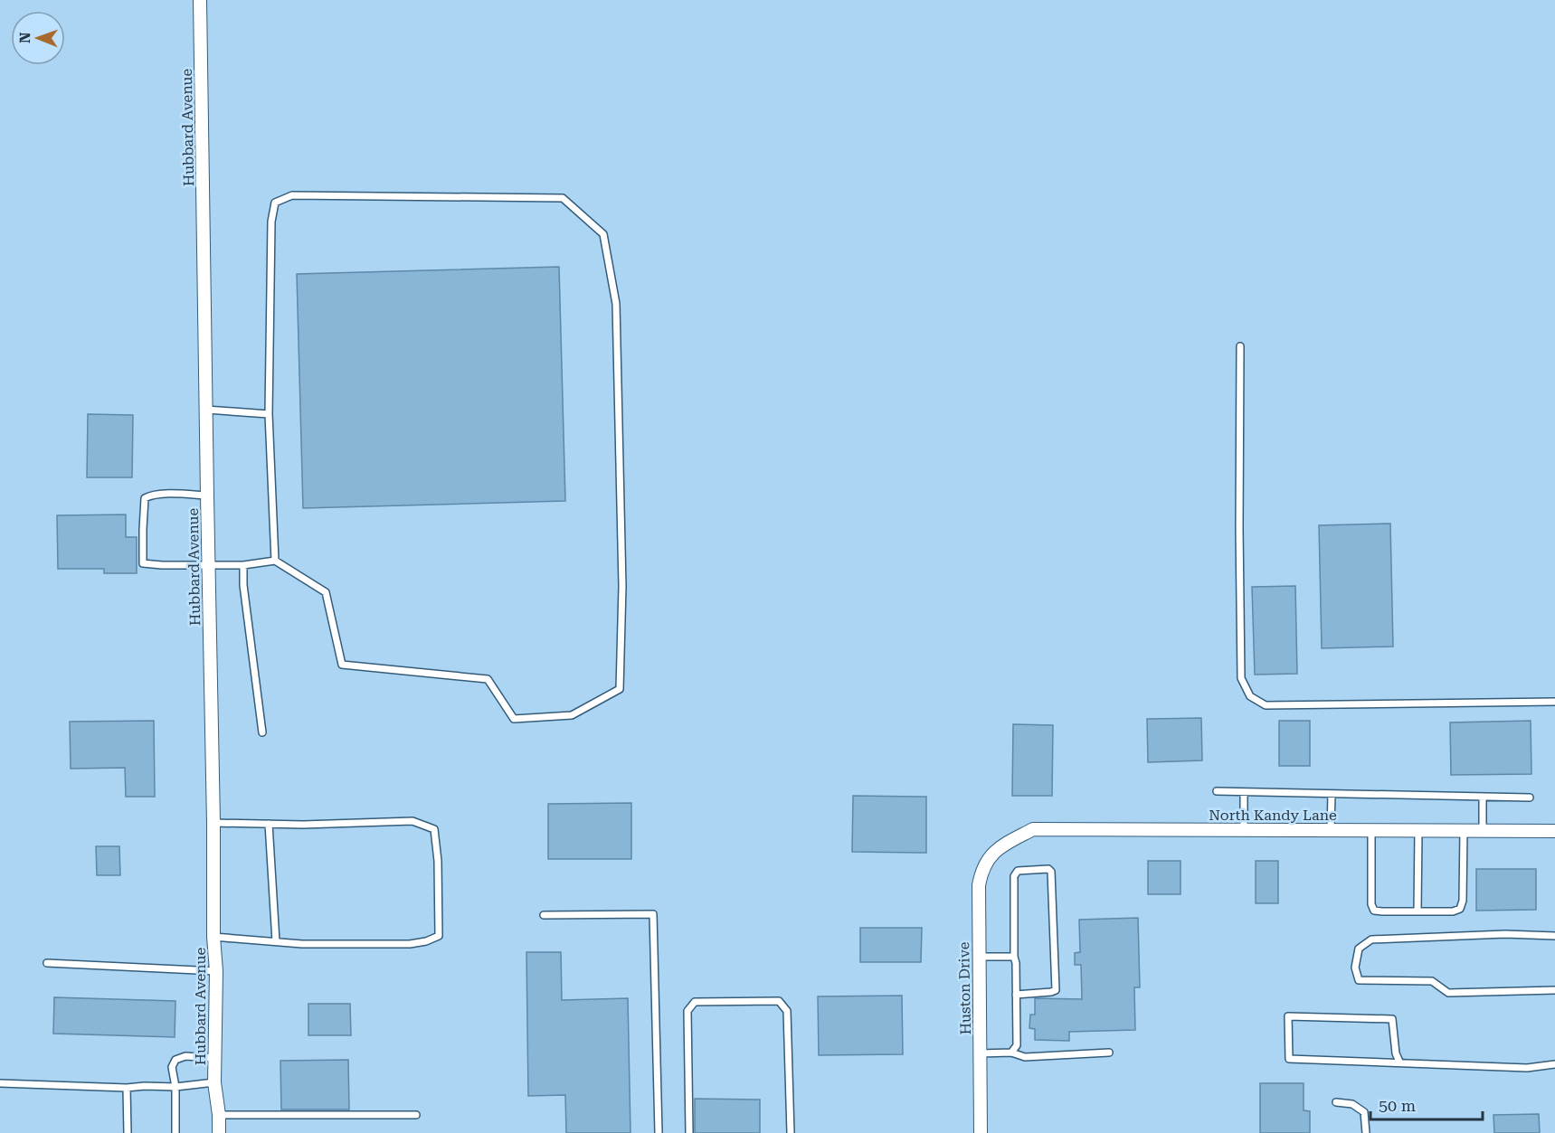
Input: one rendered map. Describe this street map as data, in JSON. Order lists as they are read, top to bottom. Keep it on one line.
{"streets":{"street":["Hubbard Avenue","North Kandy Lane","Huston Drive"]},"crossings":[["North Kandy Lane","Huston Drive"]],"scale_bar":"50 m","north":"left"}
